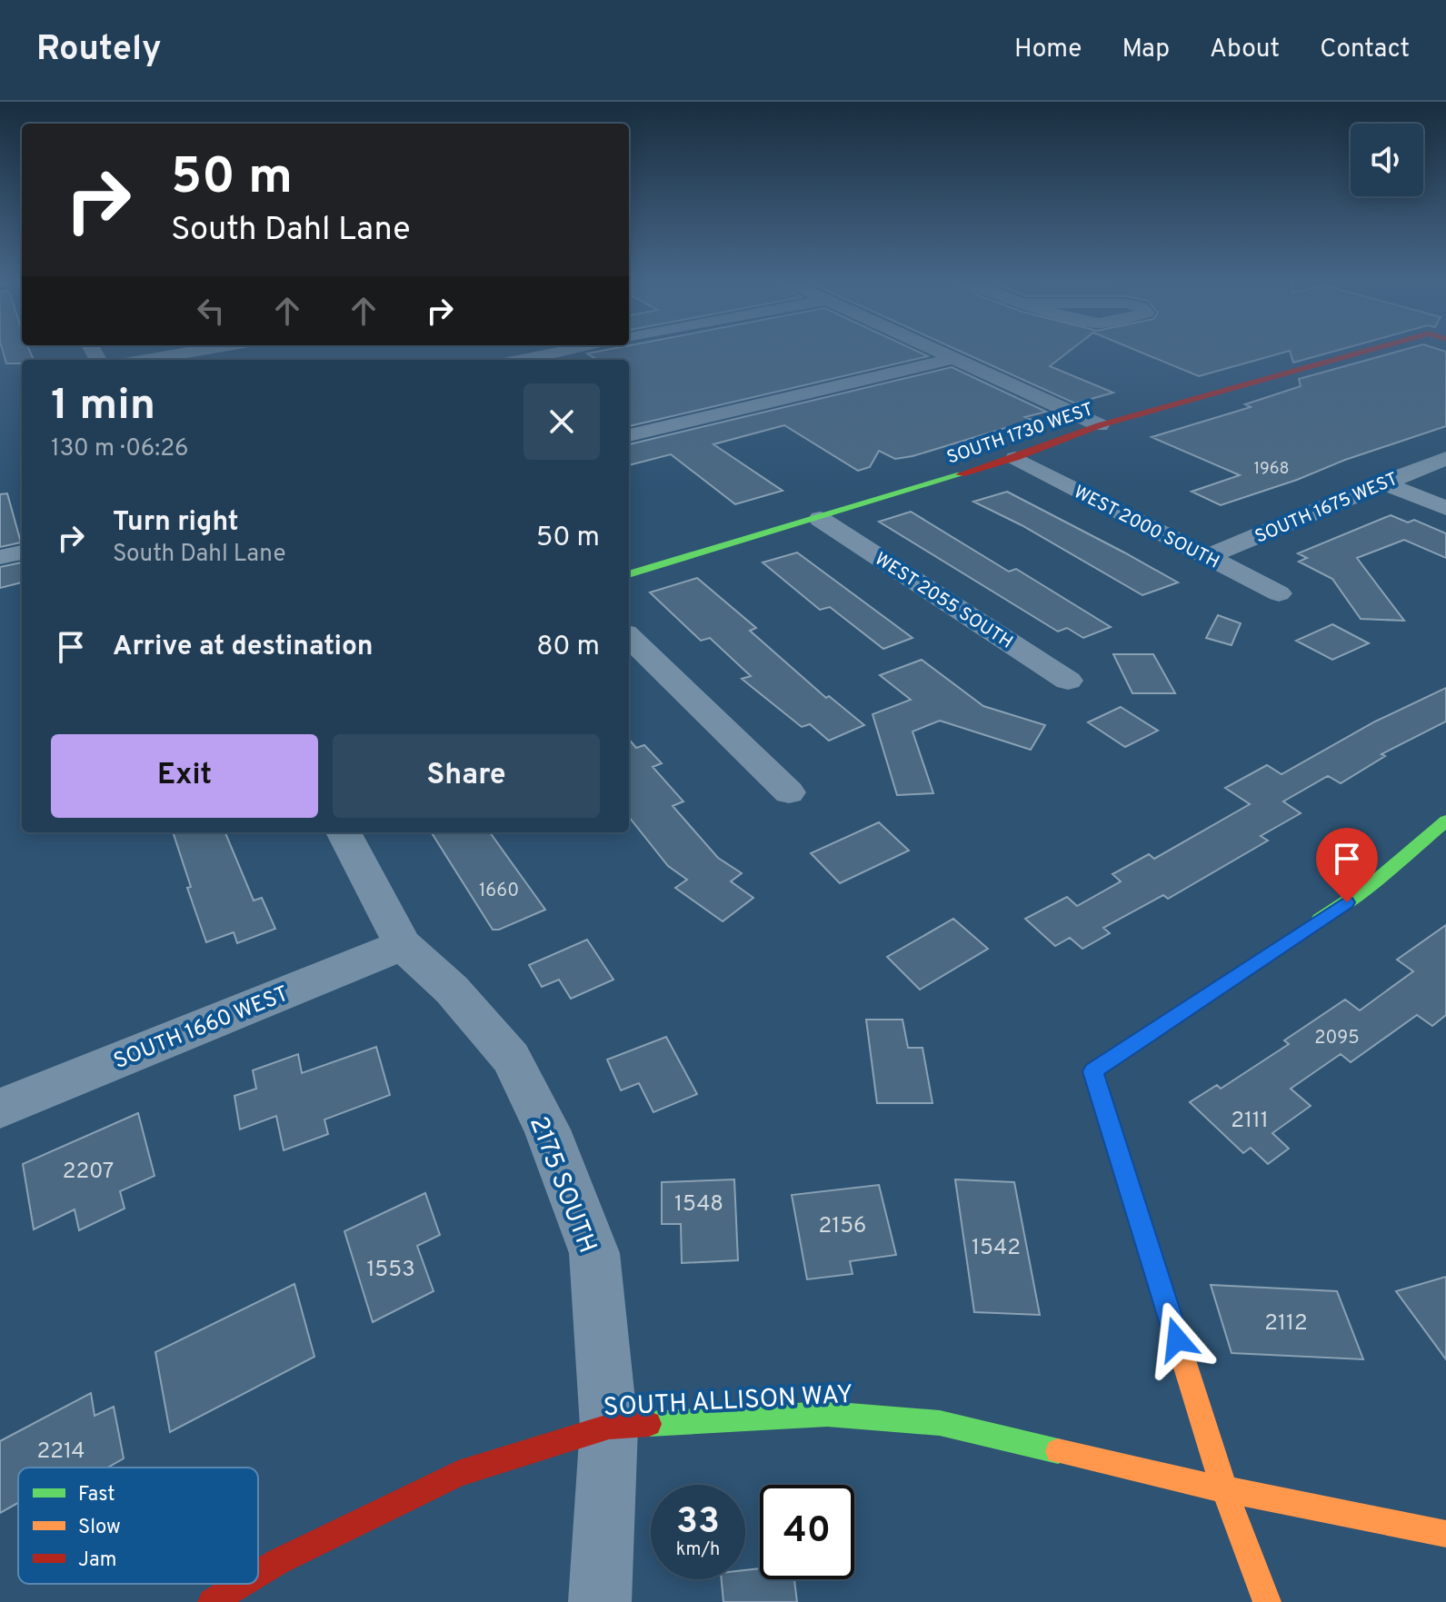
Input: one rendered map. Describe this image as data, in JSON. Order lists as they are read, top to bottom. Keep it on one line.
{"streets":{"street":["SOUTH 1730 WEST","SOUTH 1675 WEST","WEST 2000 SOUTH","WEST 2055 SOUTH","SOUTH 1660 WEST","2175 SOUTH","SOUTH ALLISON WAY"]},"crossings":[["SOUTH 1730 WEST","WEST 2000 SOUTH"],["SOUTH 1730 WEST","WEST 2055 SOUTH"],["SOUTH 1675 WEST","WEST 2000 SOUTH"],["SOUTH 1660 WEST","2175 SOUTH"],["2175 SOUTH","SOUTH ALLISON WAY"]],"house_numbers":["1968","1660","2095","2111","2207","1548","2156","1542","1553","2112","2214"],"legend":["Fast","Slow","Jam"],"page":{"header":"Routely","nav":["Home","Map","About","Contact"],"turn":["50 m","South Dahl Lane"],"heading":["1 min","130 m · 06:26"],"list":[{"name":"Turn right","note":"South Dahl Lane","value":"50 m"},{"name":"Arrive at destination","value":"80 m"}],"buttons":["Exit","Share"],"speed":"33 km/h","limit":"40"}}
